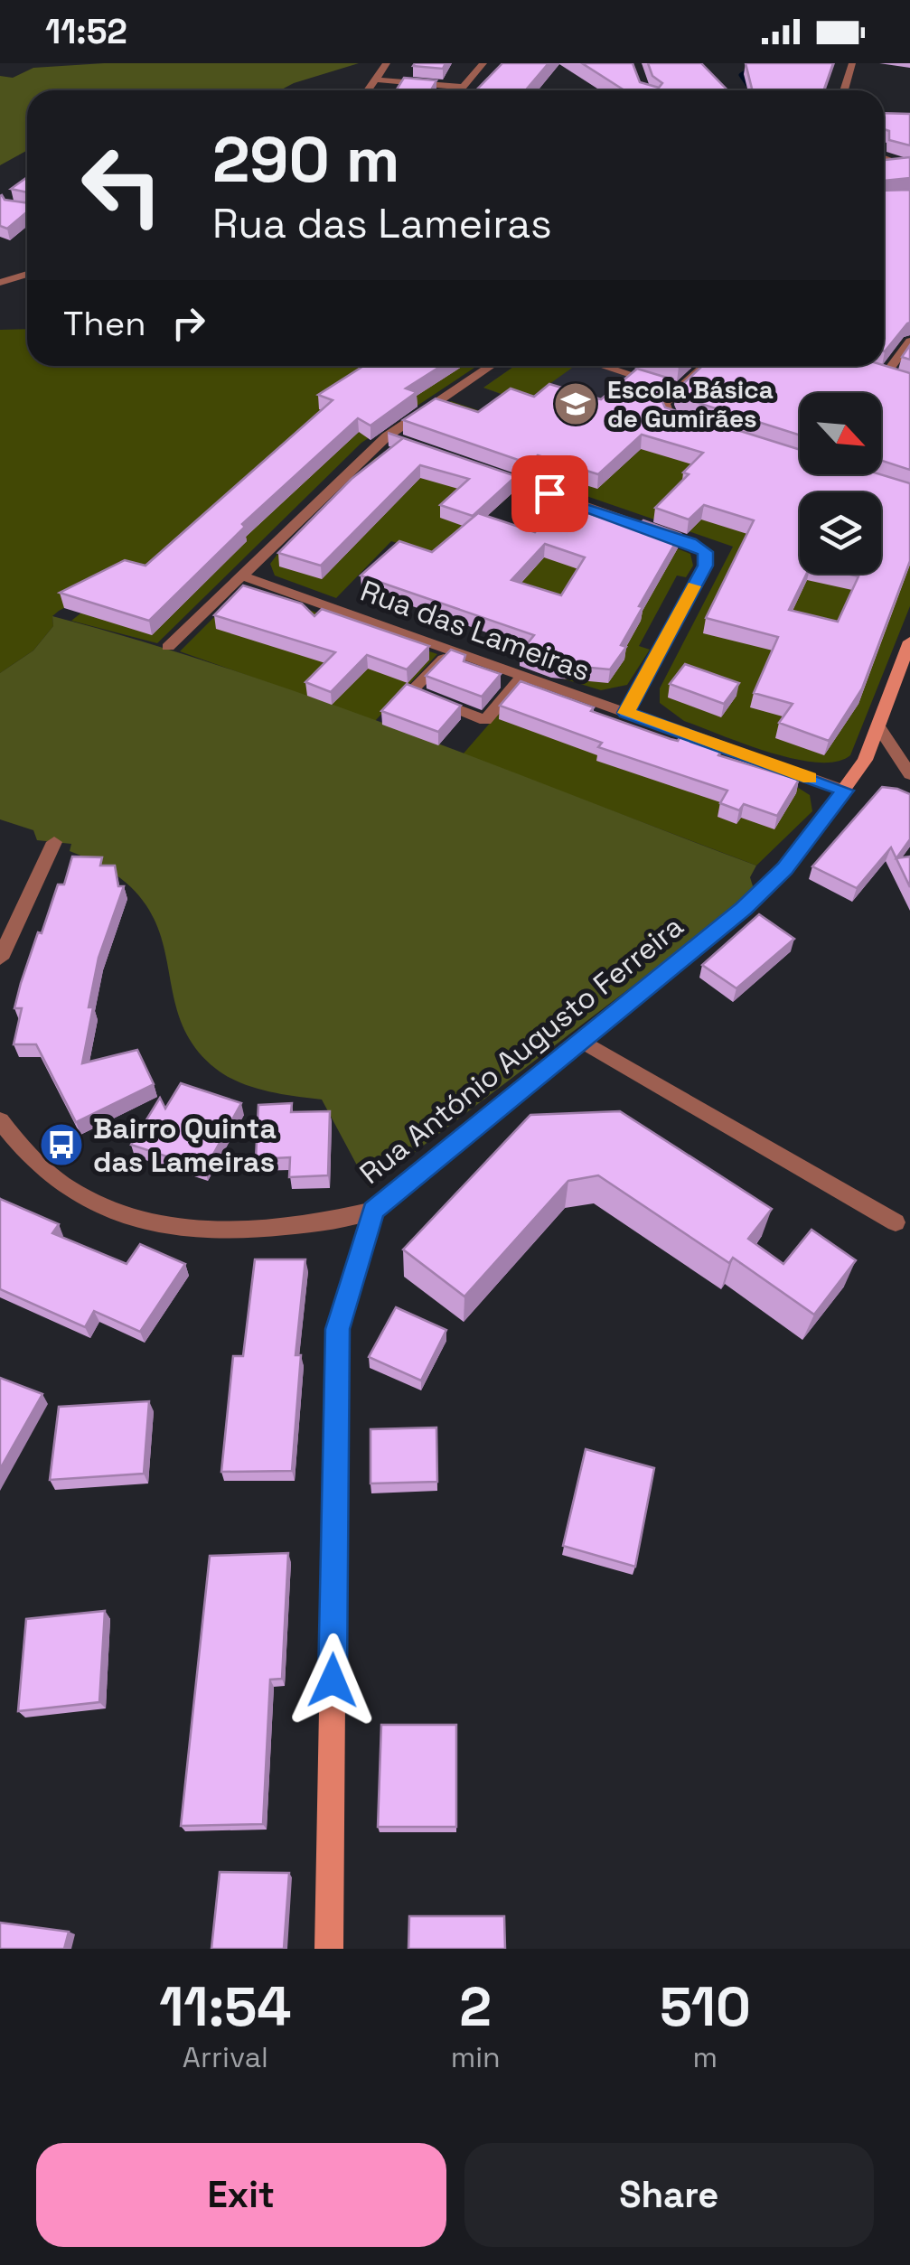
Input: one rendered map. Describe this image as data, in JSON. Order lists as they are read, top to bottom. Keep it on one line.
{"streets":{"street":["Rua das Lameiras","Rua António Augusto Ferreira"]},"crossings":[["Rua das Lameiras","Rua António Augusto Ferreira"]],"places":{"school or university":["Escola Básica de Gumirães"],"bus stop":["Bairro Quinta das Lameiras"]},"north":"bottom right","page":{"status":"11:52","turn":["290 m","Rua das Lameiras"],"then":"Then","eta":["11:54","Arrival","2","min","510","m"],"buttons":["Exit","Share"]}}
